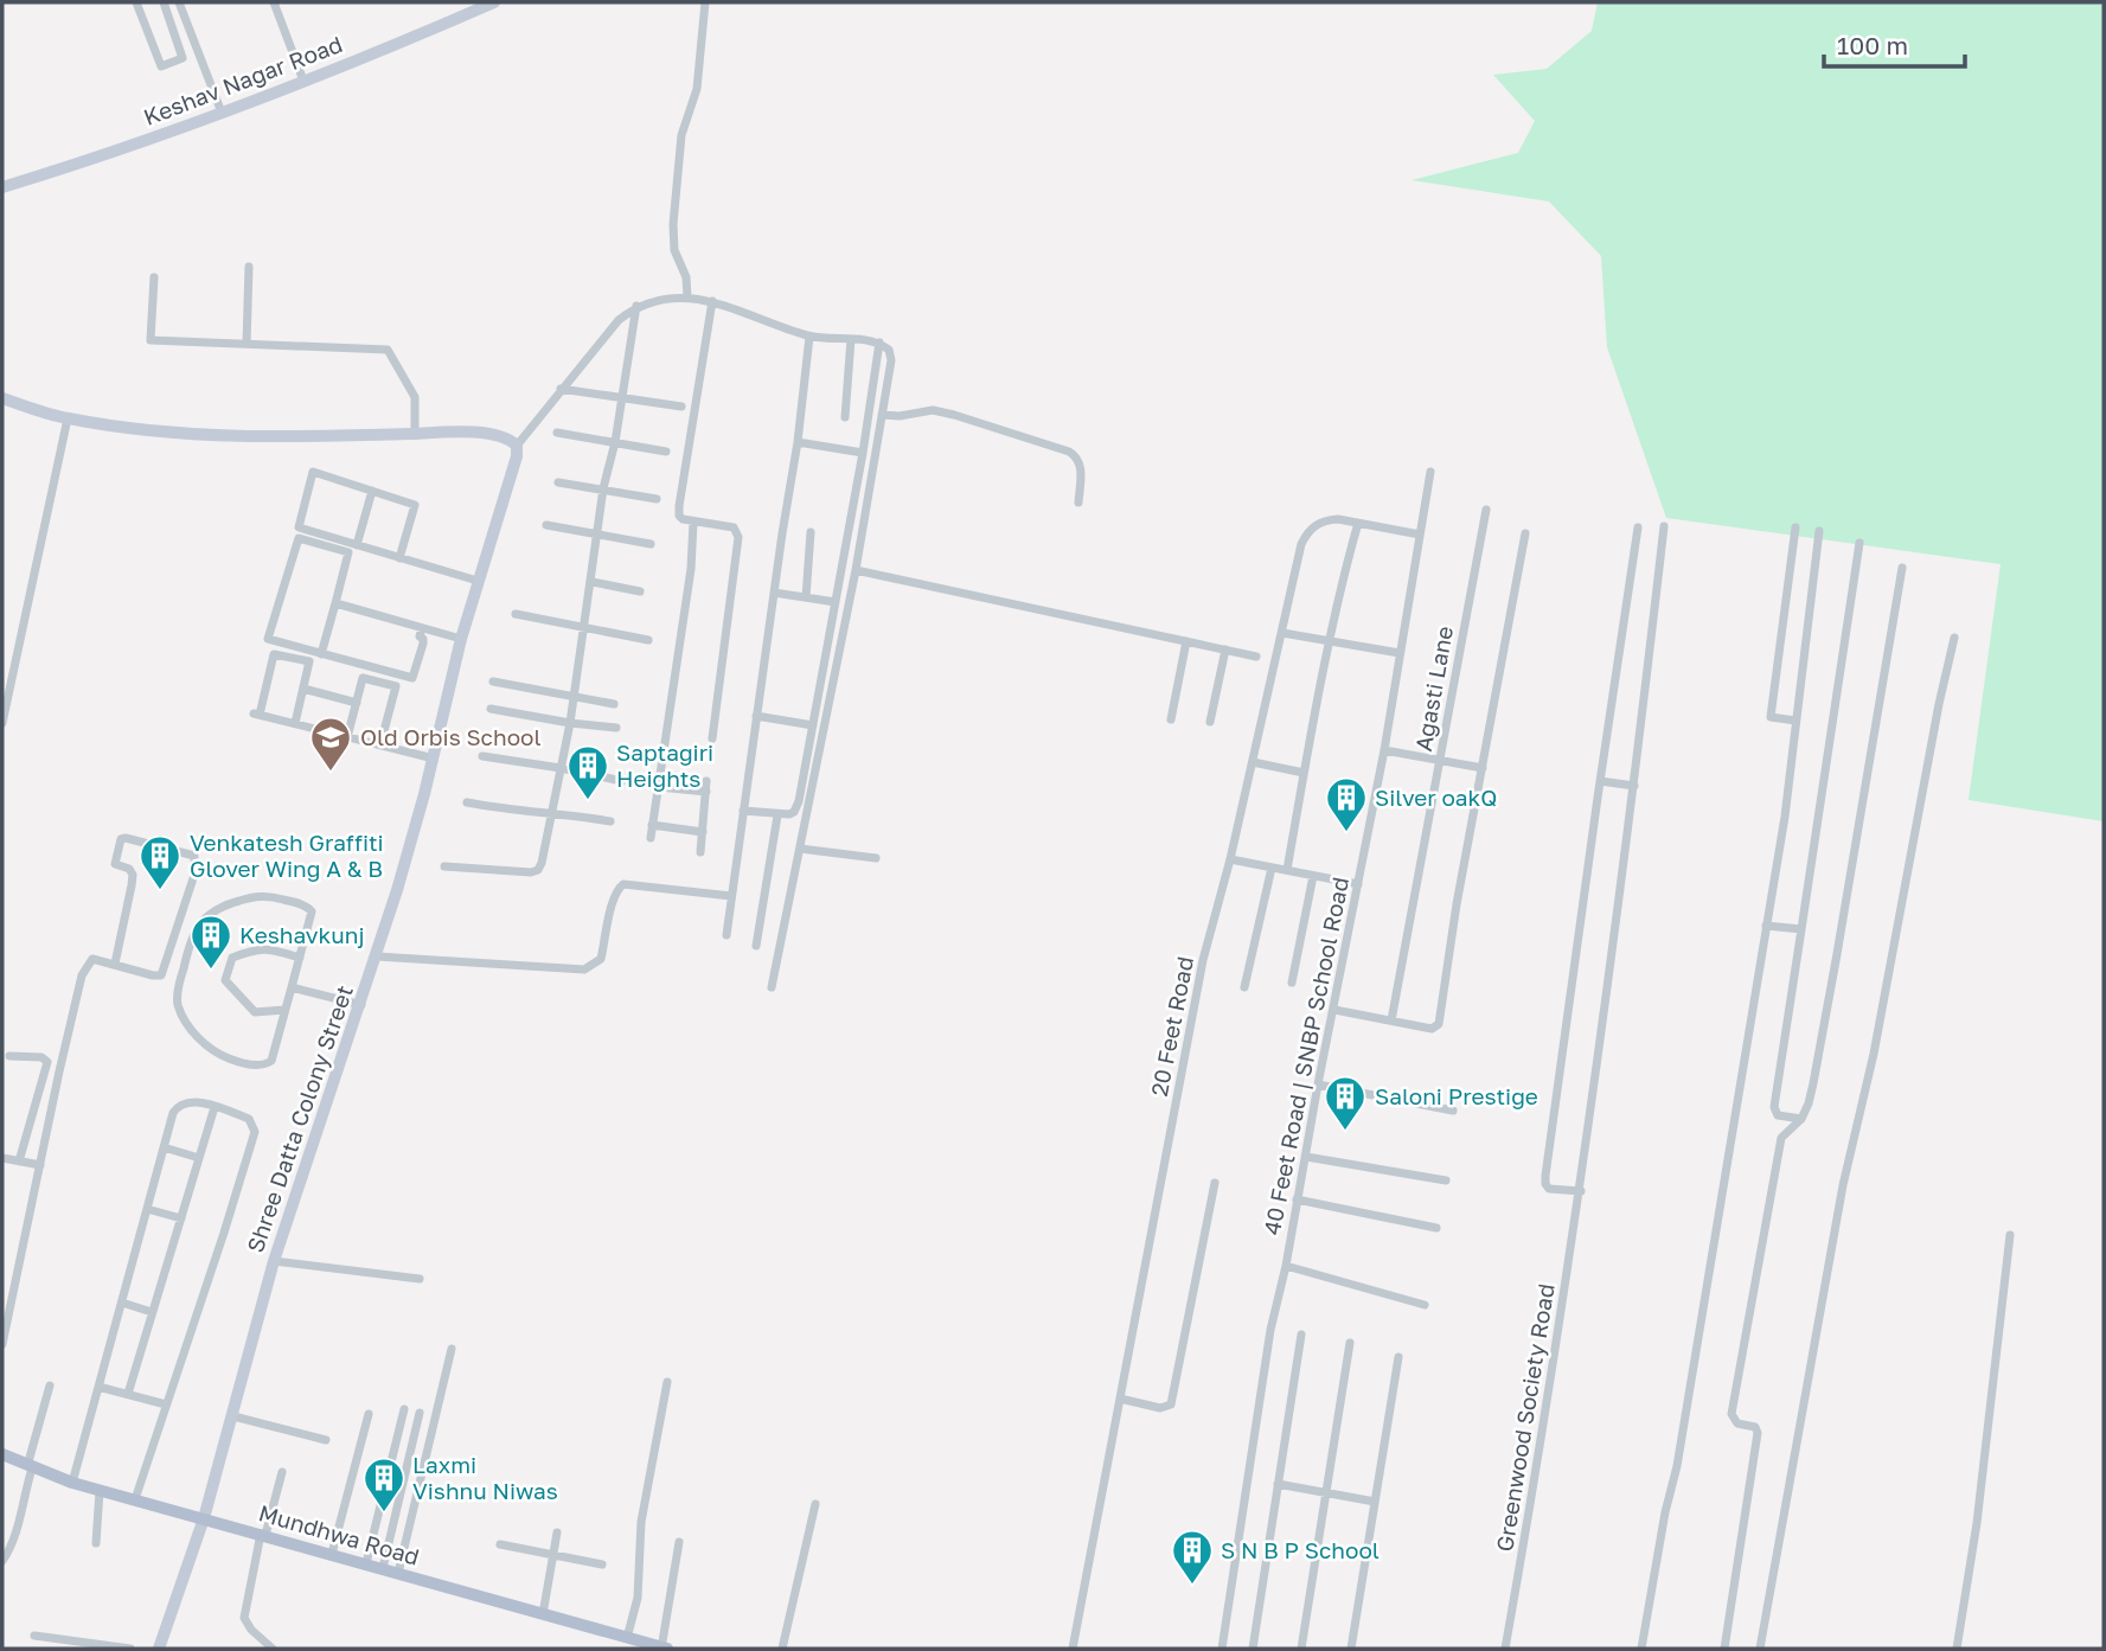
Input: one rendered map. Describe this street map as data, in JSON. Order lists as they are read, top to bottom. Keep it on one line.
{"streets":{"main road":["Mundhwa Road"],"street":["Keshav Nagar Road","Agasti Lane","20 Feet Road","40 Feet Road | SNBP School Road","Shree Datta Colony Street","Greenwood Society Road"]},"crossings":[["20 Feet Road","40 Feet Road | SNBP School Road"],["Shree Datta Colony Street","Mundhwa Road"]],"places":{"school or university":["Old Orbis School"],"building":["Saptagiri Heights","Silver oakQ","Venkatesh Graffiti Glover Wing A & B","Keshavkunj","Saloni Prestige","Laxmi Vishnu Niwas","S N B P School"]},"scale_bar":"100 m"}
